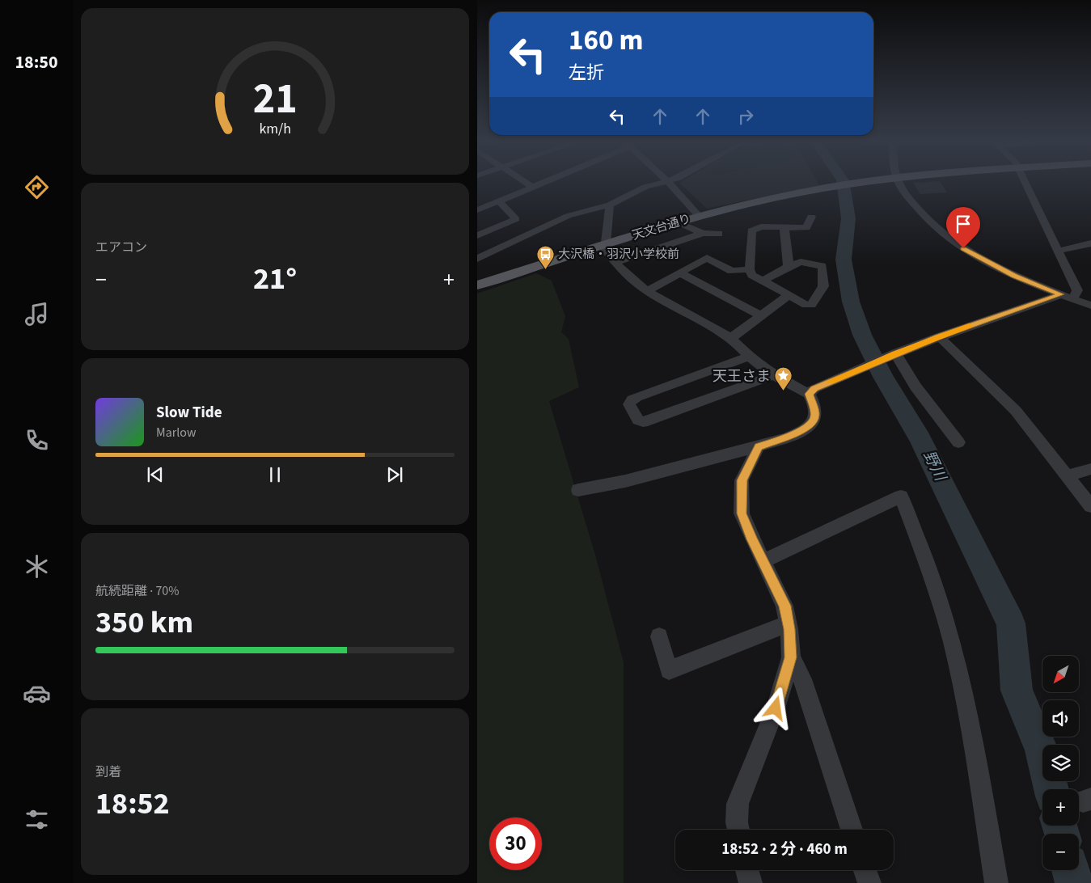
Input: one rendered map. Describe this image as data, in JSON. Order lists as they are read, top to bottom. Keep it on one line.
{"streets":{"main road":["天文台通り"]},"water":["野川"],"places":{"bus stop":["大沢橋・羽沢小学校前"],"place":["天王さま"]},"north":"bottom left","page":{"tabs":"18:50","turn":["160 m","左折"],"tile":["エアコン",["航続距離 · 70%","350 km"],["到着","18:52"]],"heat":["−","21°","+"],"song":["Slow Tide","Marlow"],"map_buttons":["+","−"],"limit":"30","trip":"18:52 · 2 分 · 460 m","gauge":["21","km/h"]}}
